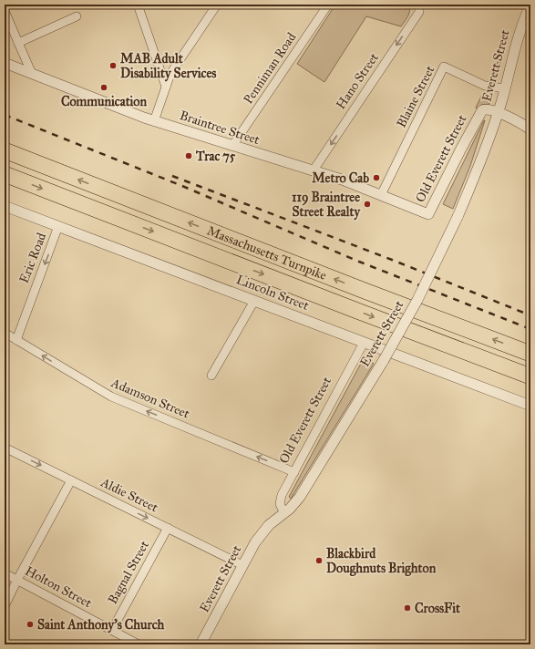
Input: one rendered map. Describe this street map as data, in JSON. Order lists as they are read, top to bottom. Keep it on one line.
{"streets":{"highway":["Massachusetts Turnpike"],"street":["Everett Street","Penniman Road","Hano Street","Blaine Street","Braintree Street","Old Everett Street","Eric Road","Lincoln Street","Adamson Street","Aldie Street","Bagnal Street","Holton Street"]},"crossings":[["Everett Street","Blaine Street"],["Everett Street","Old Everett Street"],["Everett Street","Aldie Street"],["Penniman Road","Braintree Street"],["Hano Street","Braintree Street"],["Blaine Street","Braintree Street"],["Braintree Street","Old Everett Street"],["Old Everett Street","Lincoln Street"],["Old Everett Street","Adamson Street"],["Eric Road","Lincoln Street"],["Eric Road","Adamson Street"],["Aldie Street","Bagnal Street"],["Bagnal Street","Holton Street"]],"one_way":["Hano Street","Eric Road","Adamson Street","Aldie Street"],"places":["MAB Adult Disability Services","Communication","Trac 75","Metro Cab","119 Braintree Street Realty","Blackbird Doughnuts Brighton","CrossFit","Saint Anthony's Church"]}
